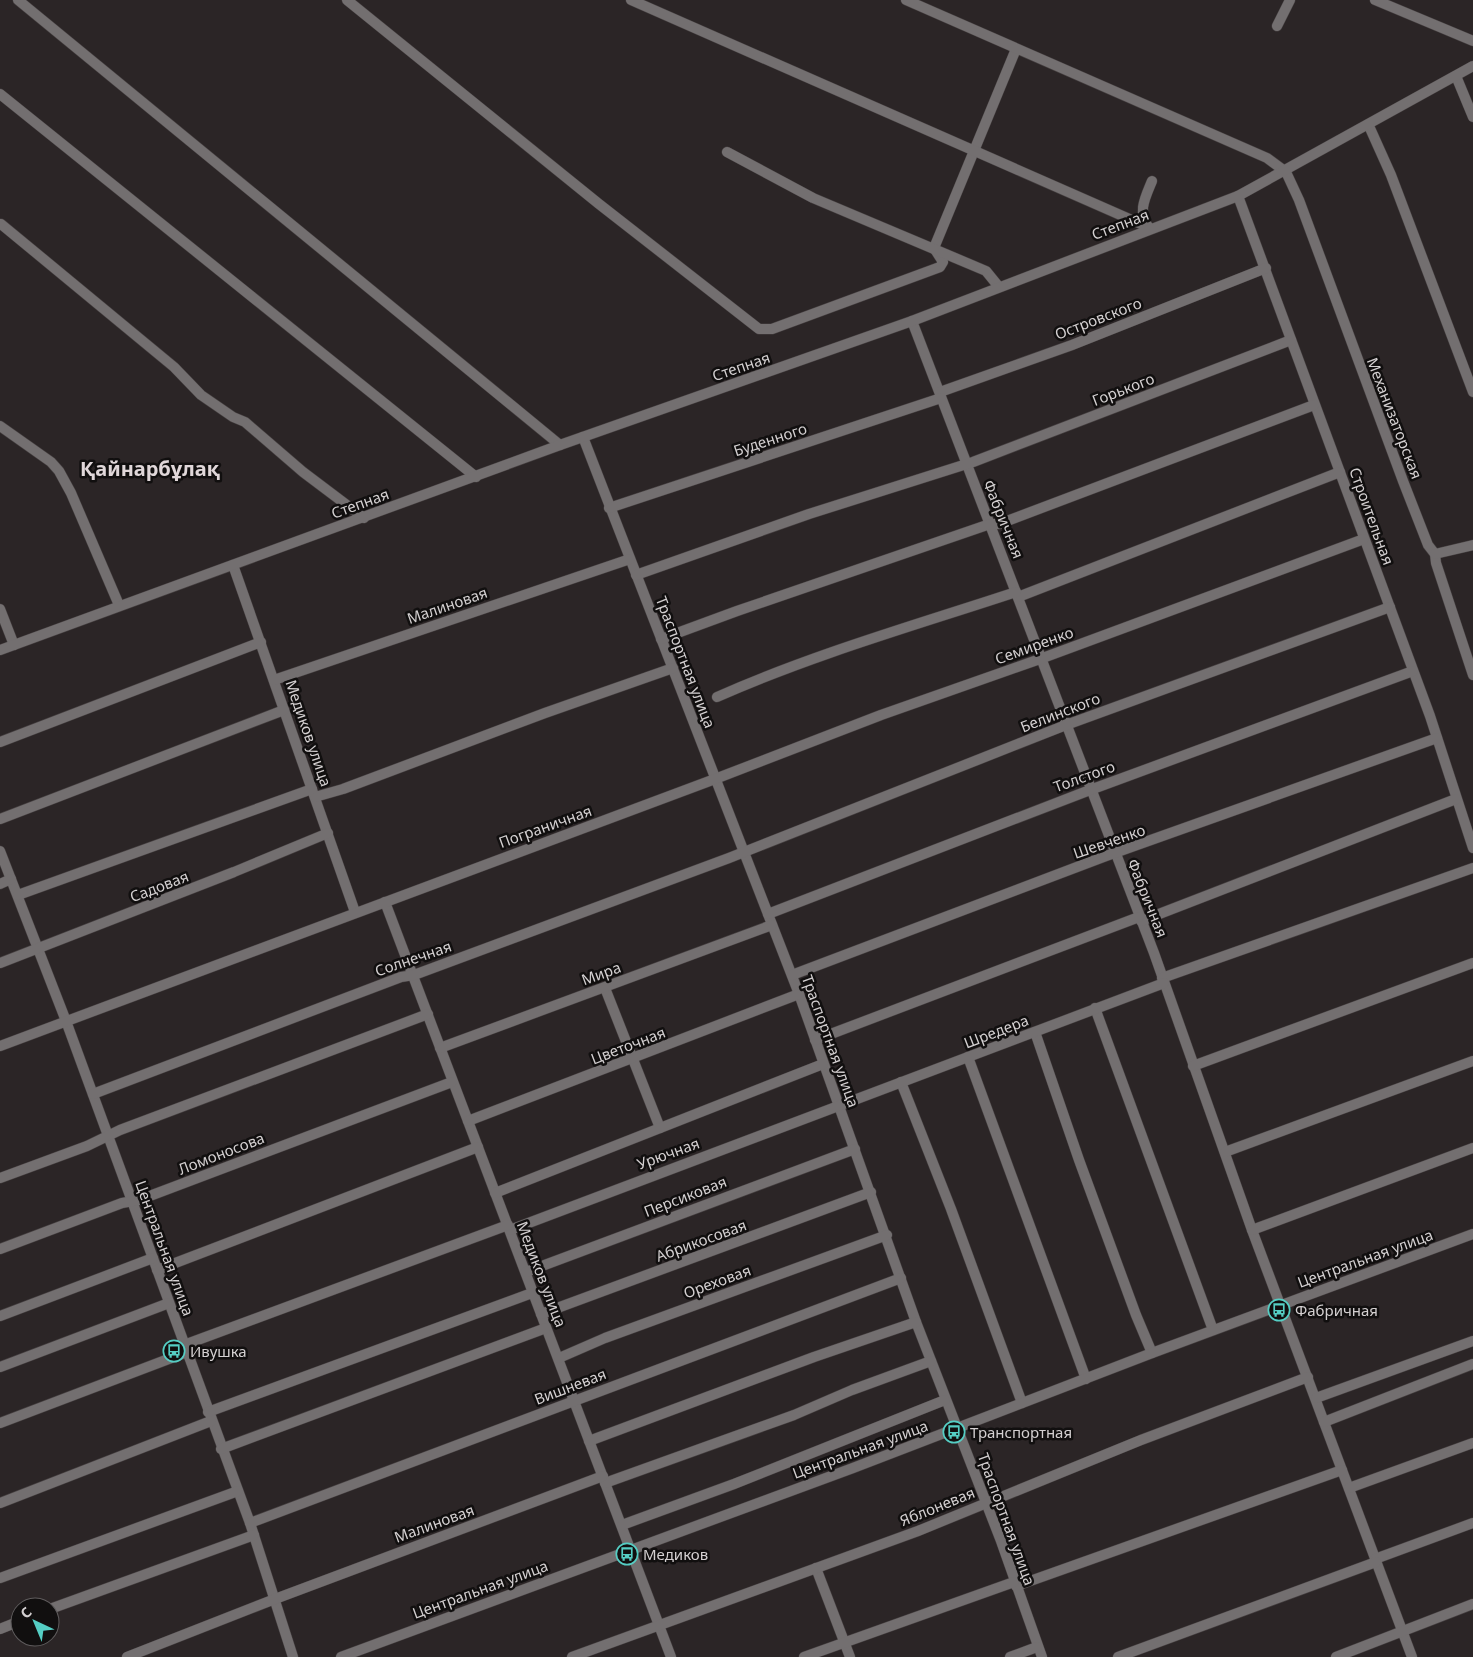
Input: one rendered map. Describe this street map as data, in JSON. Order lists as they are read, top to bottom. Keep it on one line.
{"streets":{"street":["Степная","Островского","Горького","Механизаторская","Буденного","Строительная","Фабричная","Малиновая","Семиренко","Траспортная улица","Белинского","Медиков улица","Толстого","Пограничная","Шевченко","Садовая","Солнечная","Мира","Шредера","Цветочная","Ломоносова","Урючная","Персиковая","Абрикосовая","Центральная улица","Ореховая","Вишневая","Яблоневая"]},"crossings":[["Степная","Механизаторская"],["Степная","Строительная"],["Степная","Фабричная"],["Степная","Траспортная улица"],["Степная","Медиков улица"],["Островского","Буденного"],["Островского","Строительная"],["Островского","Фабричная"],["Горького","Строительная"],["Горького","Фабричная"],["Горького","Траспортная улица"],["Буденного","Фабричная"],["Буденного","Траспортная улица"],["Строительная","Семиренко"],["Строительная","Белинского"],["Строительная","Толстого"],["Строительная","Шевченко"],["Фабричная","Семиренко"],["Фабричная","Белинского"],["Фабричная","Толстого"],["Фабричная","Шевченко"],["Фабричная","Шредера"],["Фабричная","Центральная улица"],["Фабричная","Яблоневая"],["Малиновая","Траспортная улица"],["Малиновая","Медиков улица"],["Малиновая","Центральная улица"],["Семиренко","Траспортная улица"],["Семиренко","Пограничная"],["Траспортная улица","Белинского"],["Траспортная улица","Толстого"],["Траспортная улица","Пограничная"],["Траспортная улица","Шевченко"],["Траспортная улица","Солнечная"],["Траспортная улица","Мира"],["Траспортная улица","Шредера"],["Траспортная улица","Цветочная"],["Траспортная улица","Урючная"],["Траспортная улица","Персиковая"],["Траспортная улица","Абрикосовая"],["Траспортная улица","Центральная улица"],["Траспортная улица","Ореховая"],["Траспортная улица","Вишневая"],["Траспортная улица","Яблоневая"],["Белинского","Солнечная"],["Медиков улица","Пограничная"],["Медиков улица","Садовая"],["Медиков улица","Солнечная"],["Медиков улица","Мира"],["Медиков улица","Цветочная"],["Медиков улица","Ломоносова"],["Медиков улица","Урючная"],["Медиков улица","Персиковая"],["Медиков улица","Абрикосовая"],["Медиков улица","Центральная улица"],["Медиков улица","Ореховая"],["Медиков улица","Вишневая"],["Медиков улица","Яблоневая"],["Пограничная","Центральная улица"],["Садовая","Центральная улица"],["Солнечная","Центральная улица"],["Шредера","Урючная"],["Ломоносова","Центральная улица"],["Центральная улица","Вишневая"]],"districts":["Қайнарбұлақ"],"places":{"bus stop":["Фабричная","Ивушка","Транспортная","Медиков"]},"north":"top left"}
